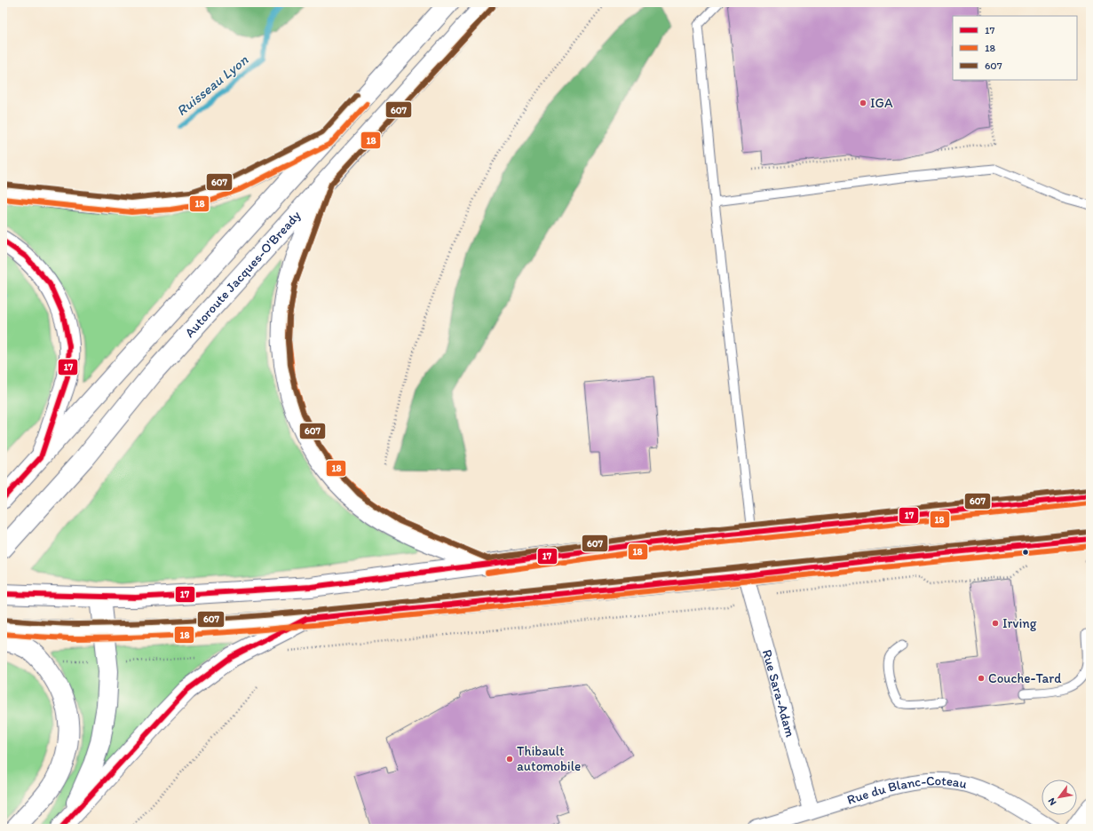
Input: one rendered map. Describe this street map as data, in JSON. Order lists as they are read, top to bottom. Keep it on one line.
{"streets":{"main road":["Autoroute Jacques-O'Bready"],"street":["Rue Sara-Adam","Rue du Blanc-Coteau"]},"crossings":[["Rue Sara-Adam","Rue du Blanc-Coteau"]],"water":["Ruisseau Lyon"],"places":["IGA","Irving","Couche-Tard","Thibault automobile"],"lines":["transit line 18","transit line 607","transit line 17"],"legend":["17","18","607"],"north":"bottom left"}
